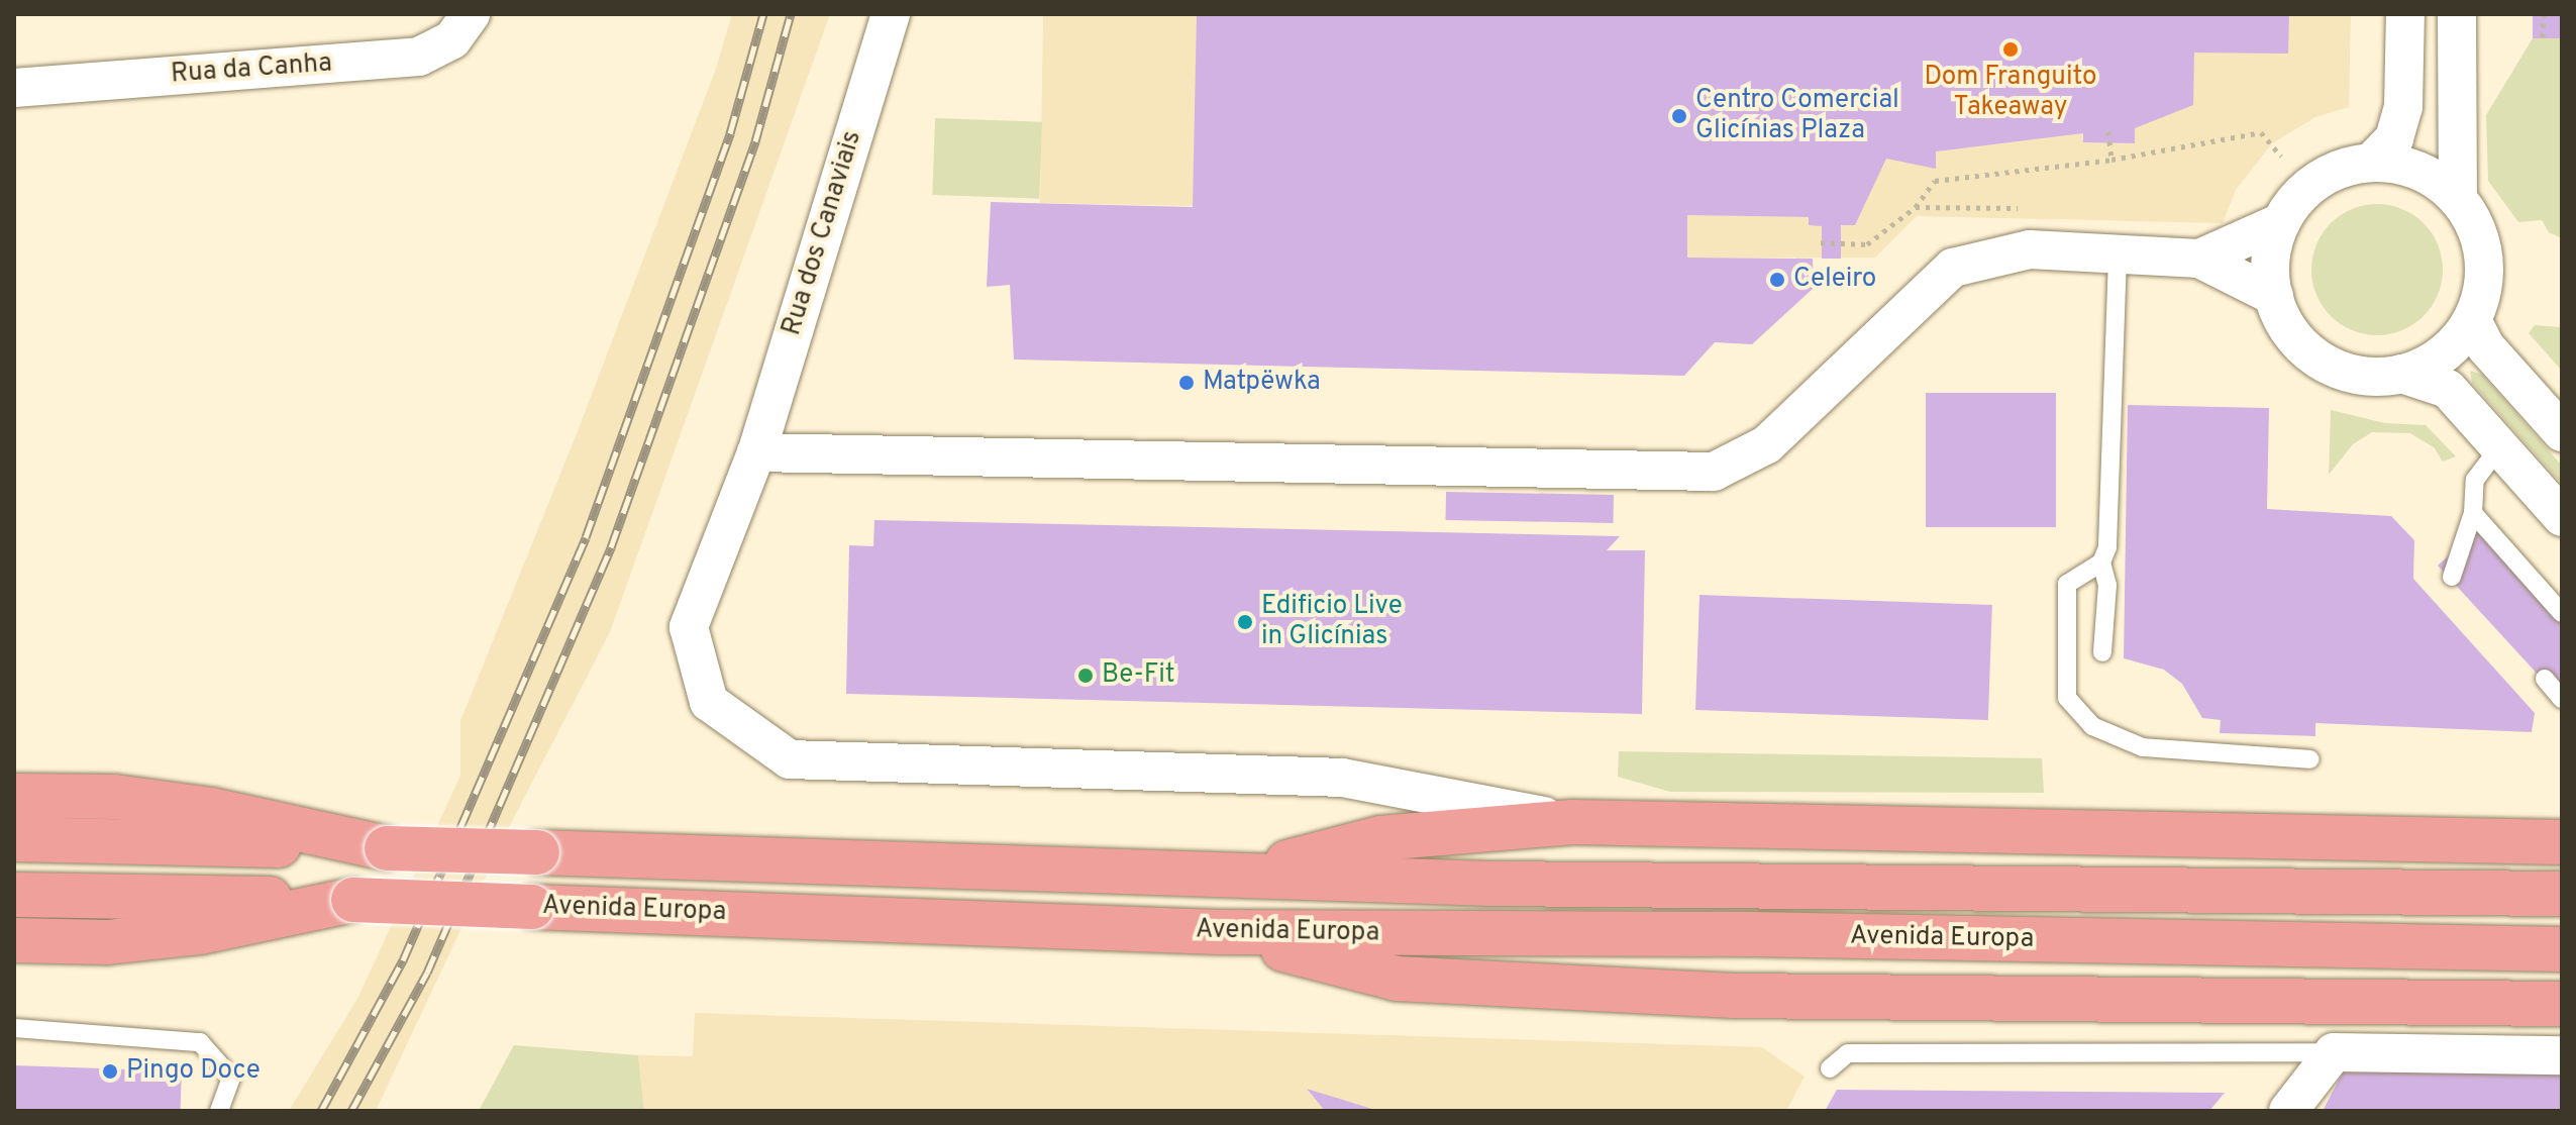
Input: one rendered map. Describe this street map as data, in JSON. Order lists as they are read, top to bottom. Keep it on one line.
{"streets":{"main road":["Avenida Europa"],"street":["Rua da Canha","Rua dos Canaviais"]},"places":["Dom Franguito Takeaway","Centro Comercial Glicínias Plaza","Celeiro","Matpëwka","Edificio Live in Glicínias","Be-Fit","Pingo Doce"]}
